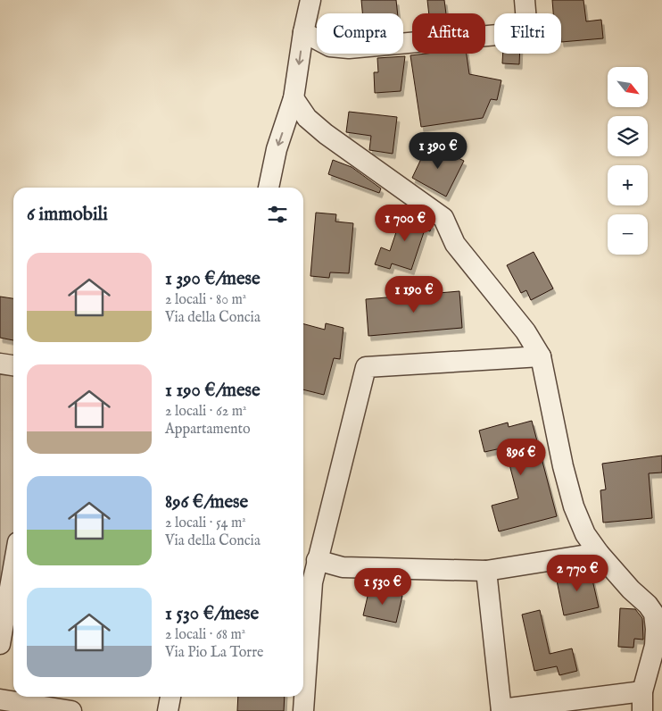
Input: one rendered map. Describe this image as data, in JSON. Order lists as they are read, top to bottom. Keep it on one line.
{"north":"bottom right","page":{"chip":["Compra","Affitta","Filtri"],"map_buttons":["+","−"],"price":["1 390 €","1 700 €","1 190 €","896 €","2 770 €","1 530 €"],"heading":"6 immobili","list":[{"name":"1 390 €/mese","note":"2 locali · 80 m² · Via della Concia"},{"name":"1 190 €/mese","note":"2 locali · 62 m² · Appartamento"},{"name":"896 €/mese","note":"2 locali · 54 m² · Via della Concia"},{"name":"1 530 €/mese","note":"2 locali · 68 m² · Via Pio La Torre"}]}}
